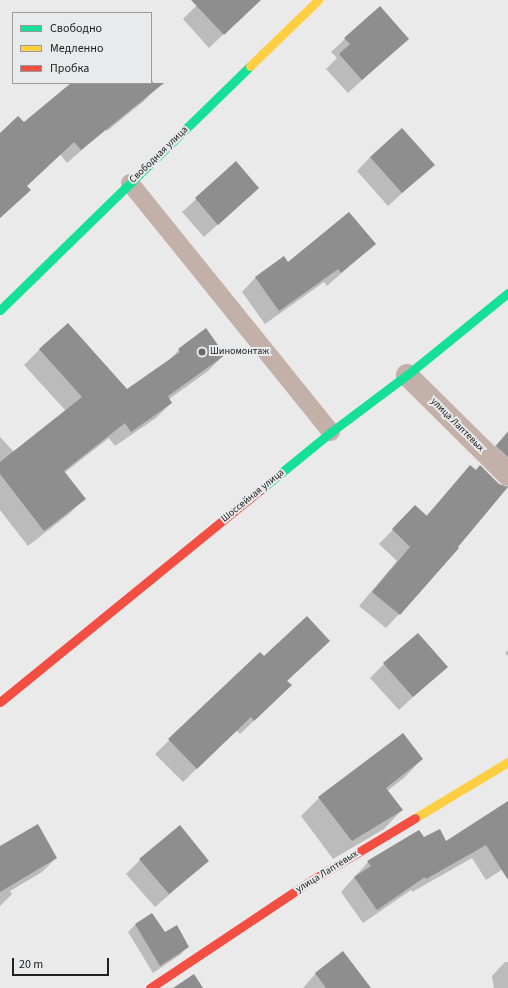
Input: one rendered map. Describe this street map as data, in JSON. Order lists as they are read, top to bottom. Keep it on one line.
{"streets":{"street":["Свободная улица","улица Лаптевых","Шоссейная улица"]},"crossings":[["улица Лаптевых","Шоссейная улица"]],"places":["Шиномонтаж"],"legend":["Свободно","Медленно","Пробка"],"scale_bar":"20 m"}
